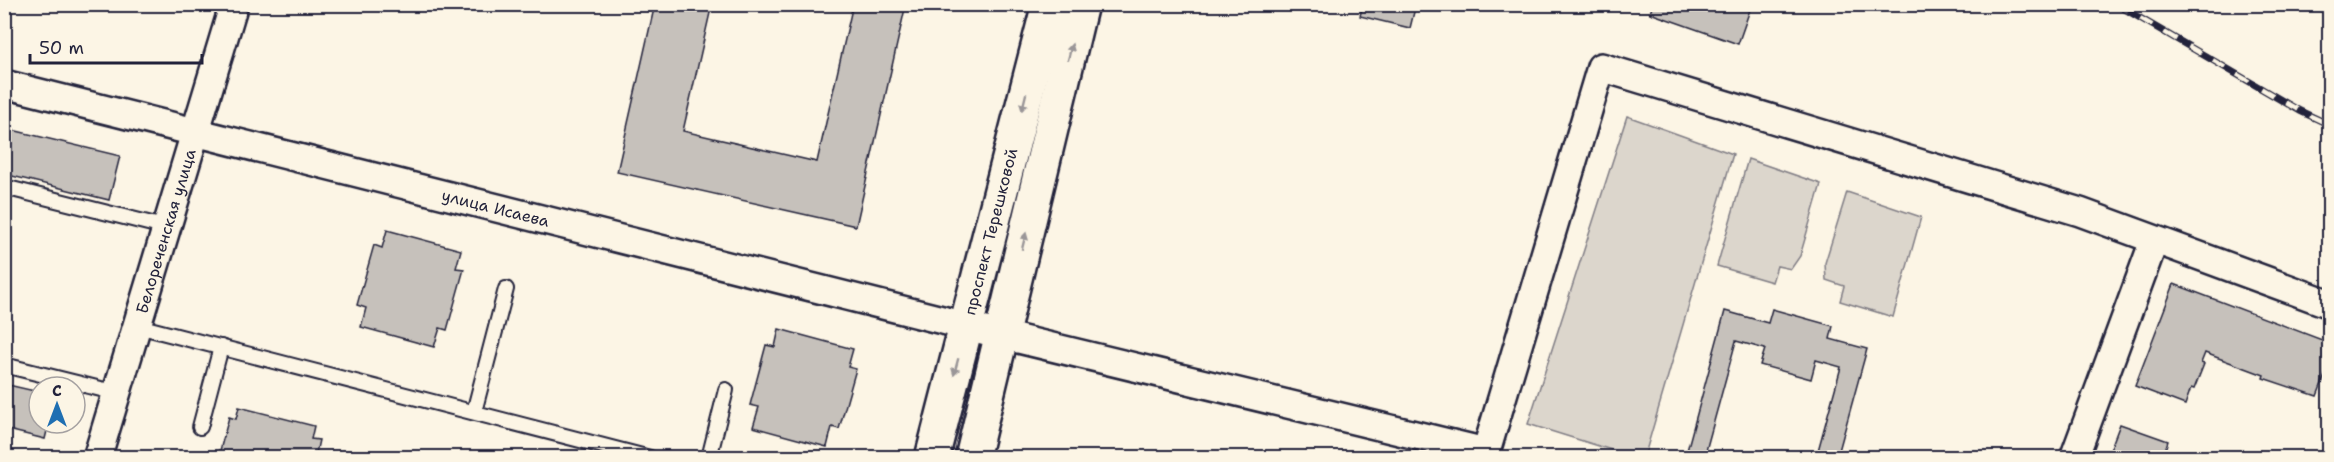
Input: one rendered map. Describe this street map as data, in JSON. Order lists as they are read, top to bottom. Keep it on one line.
{"streets":{"main road":["проспект Терешковой"],"street":["улица Исаева","Белореченская улица"]},"crossings":[["улица Исаева","Белореченская улица"],["улица Исаева","проспект Терешковой"]],"scale_bar":"50 m","north":"top"}
